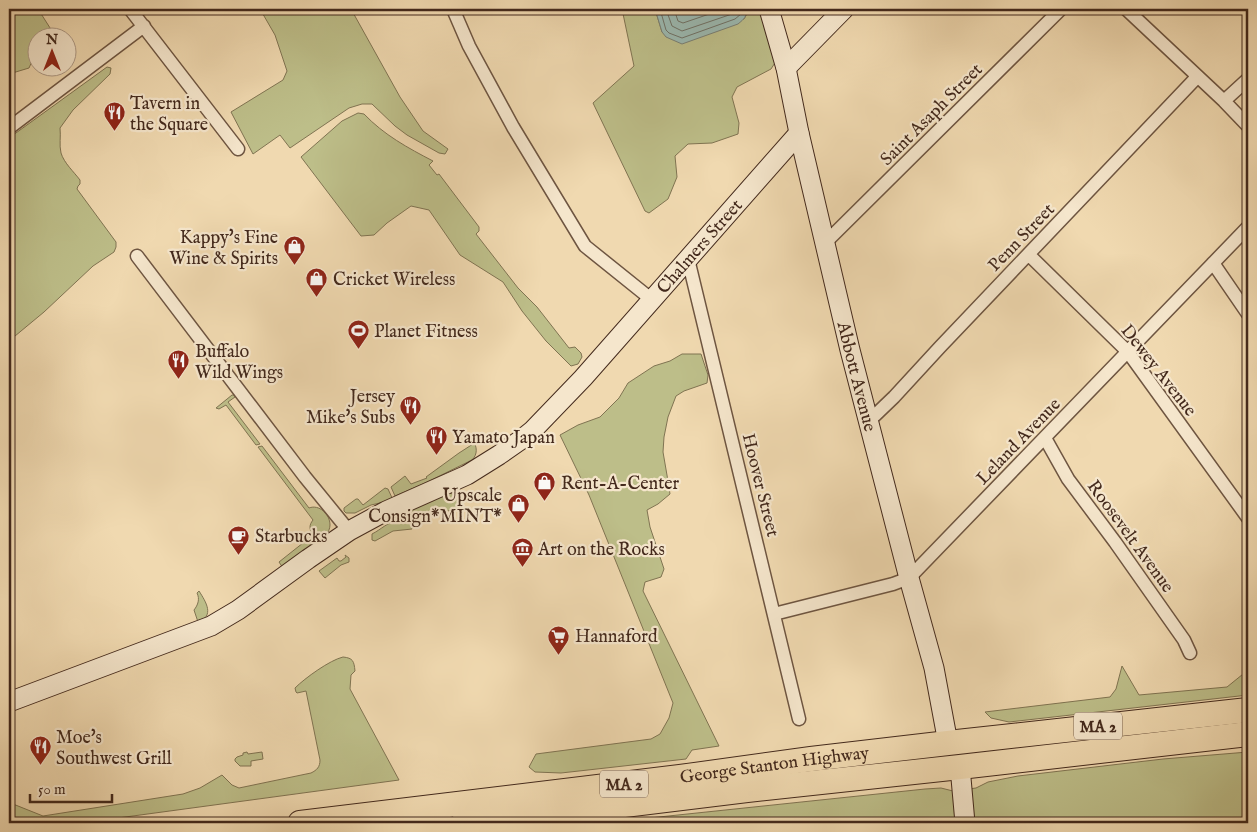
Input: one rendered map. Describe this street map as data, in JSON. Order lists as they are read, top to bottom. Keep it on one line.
{"streets":{"highway":["MA 2","George Stanton Highway"],"street":["Saint Asaph Street","Penn Street","Chalmers Street","Dewey Avenue","Abbott Avenue","Leland Avenue","Hoover Street","Roosevelt Avenue"]},"crossings":[["Saint Asaph Street","Abbott Avenue"],["Penn Street","Dewey Avenue"],["Penn Street","Abbott Avenue"],["Chalmers Street","Abbott Avenue"],["Chalmers Street","Hoover Street"],["Dewey Avenue","Leland Avenue"],["Abbott Avenue","Leland Avenue"],["Abbott Avenue","George Stanton Highway"],["Leland Avenue","Hoover Street"],["Leland Avenue","Roosevelt Avenue"]],"places":{"restaurant":["Tavern in the Square","Buffalo Wild Wings","Jersey Mike's Subs","Yamato Japan","Moe's Southwest Grill"],"shop":["Kappy's Fine Wine & Spirits","Cricket Wireless","Rent-A-Center","Upscale Consign*MINT*"],"sports":["Planet Fitness"],"cafe":["Starbucks"],"museum":["Art on the Rocks"],"supermarket":["Hannaford"]},"scale_bar":"50 m","north":"top"}
